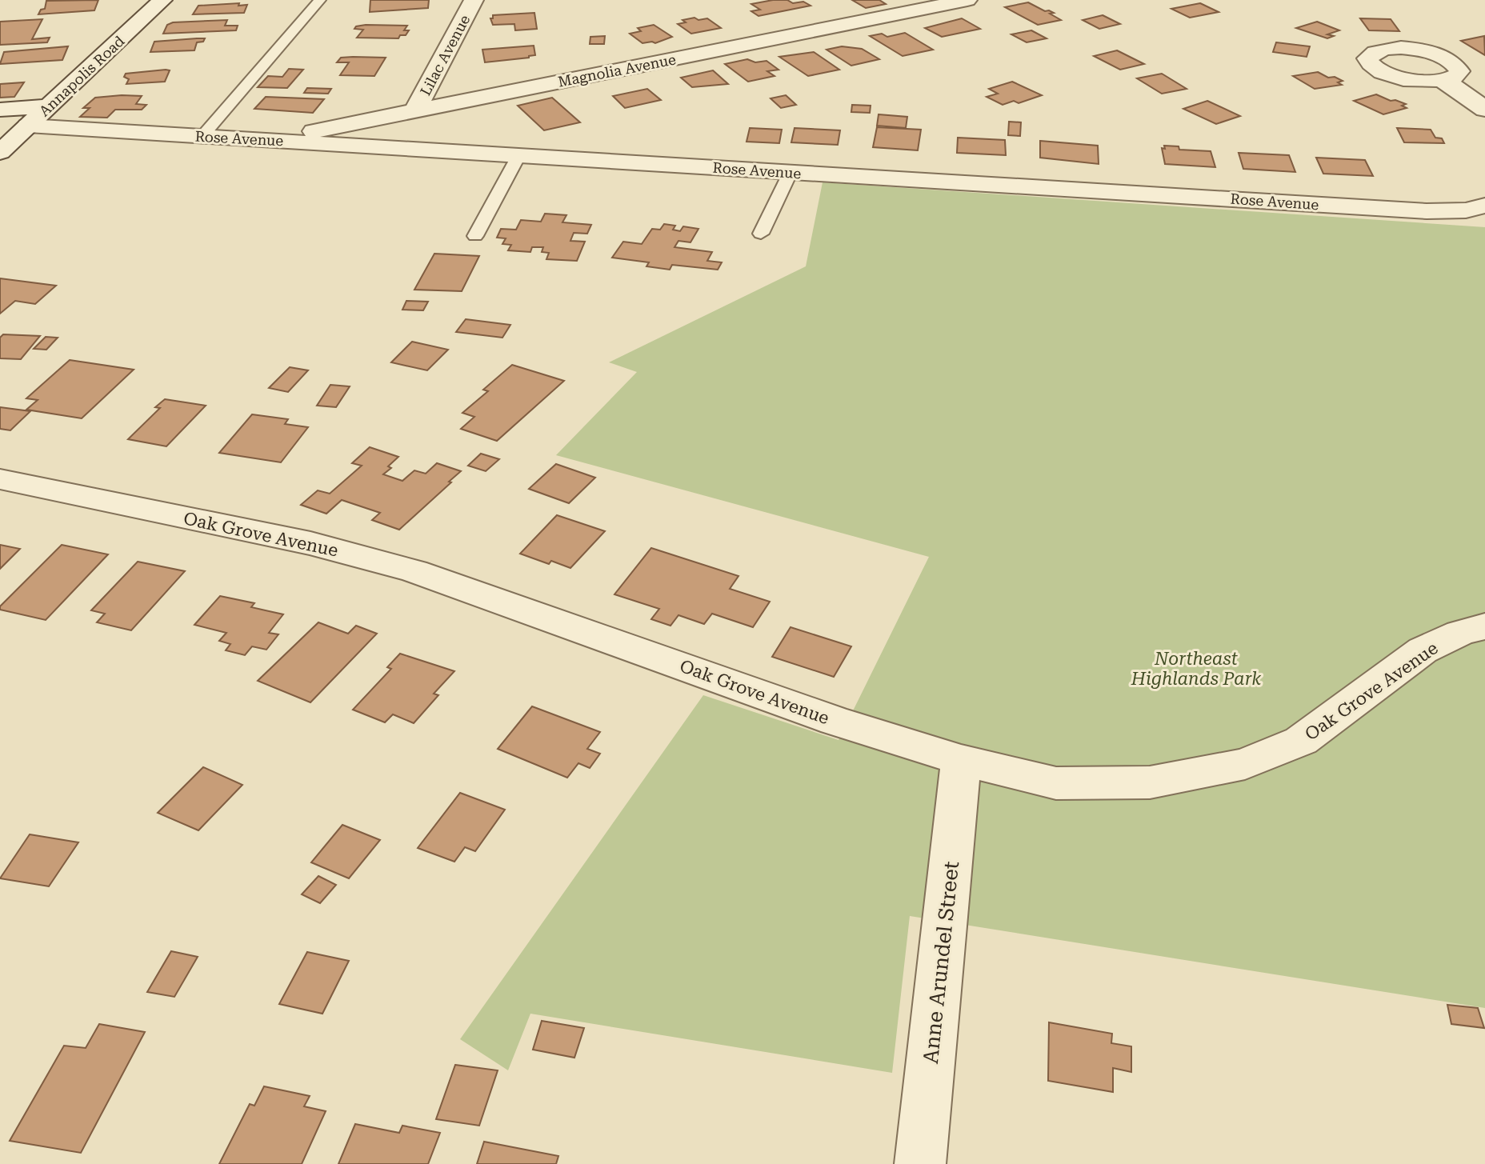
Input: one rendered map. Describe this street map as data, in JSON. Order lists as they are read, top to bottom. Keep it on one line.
{"streets":{"street":["Lilac Avenue","Magnolia Avenue","Annapolis Road","Rose Avenue","Oak Grove Avenue","Anne Arundel Street"]},"crossings":[["Lilac Avenue","Magnolia Avenue"],["Magnolia Avenue","Rose Avenue"],["Annapolis Road","Rose Avenue"],["Oak Grove Avenue","Anne Arundel Street"]],"parks":["Northeast Highlands Park"]}
